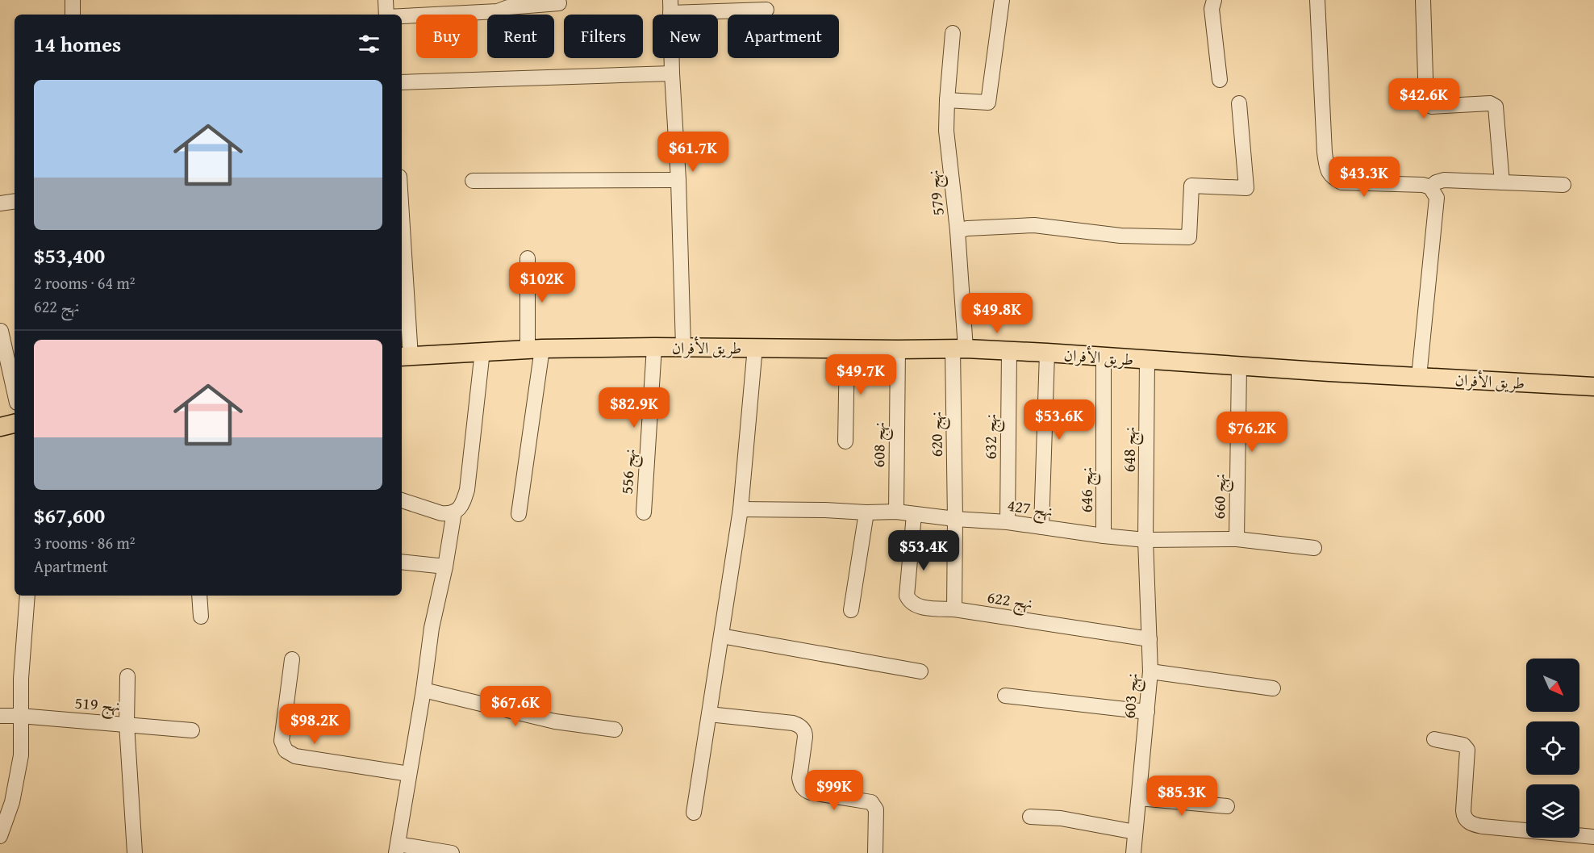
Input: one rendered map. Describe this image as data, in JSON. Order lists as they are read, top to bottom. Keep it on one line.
{"streets":{"main road":["طريق الأفران"],"street":["نهج 579","نهج 620","نهج 632","نهج 608","نهج 648","نهج 556","نهج 646","نهج 660","نهج 427","نهج 622","نهج 603","نهج 519"]},"crossings":[["نهج 579","طريق الأفران"],["نهج 579","نهج 620"],["طريق الأفران","نهج 620"],["طريق الأفران","نهج 632"],["طريق الأفران","نهج 608"],["طريق الأفران","نهج 648"],["طريق الأفران","نهج 556"],["طريق الأفران","نهج 646"],["طريق الأفران","نهج 660"],["نهج 620","نهج 427"],["نهج 632","نهج 427"],["نهج 608","نهج 427"],["نهج 648","نهج 427"],["نهج 648","نهج 603"],["نهج 646","نهج 427"],["نهج 660","نهج 427"],["نهج 427","نهج 622"],["نهج 427","نهج 603"],["نهج 622","نهج 603"]],"north":"bottom right","page":{"chip":["Buy","Rent","Filters","New","Apartment"],"heading":"14 homes","list":[{"name":"$53,400","note":"2 rooms · 64 m² · نهج 622"},{"name":"$67,600","note":"3 rooms · 86 m² · Apartment"}],"price":["$42.6K","$61.7K","$43.3K","$102K","$49.8K","$49.7K","$82.9K","$53.6K","$76.2K","$53.4K","$67.6K","$98.2K","$99K","$85.3K"]}}
